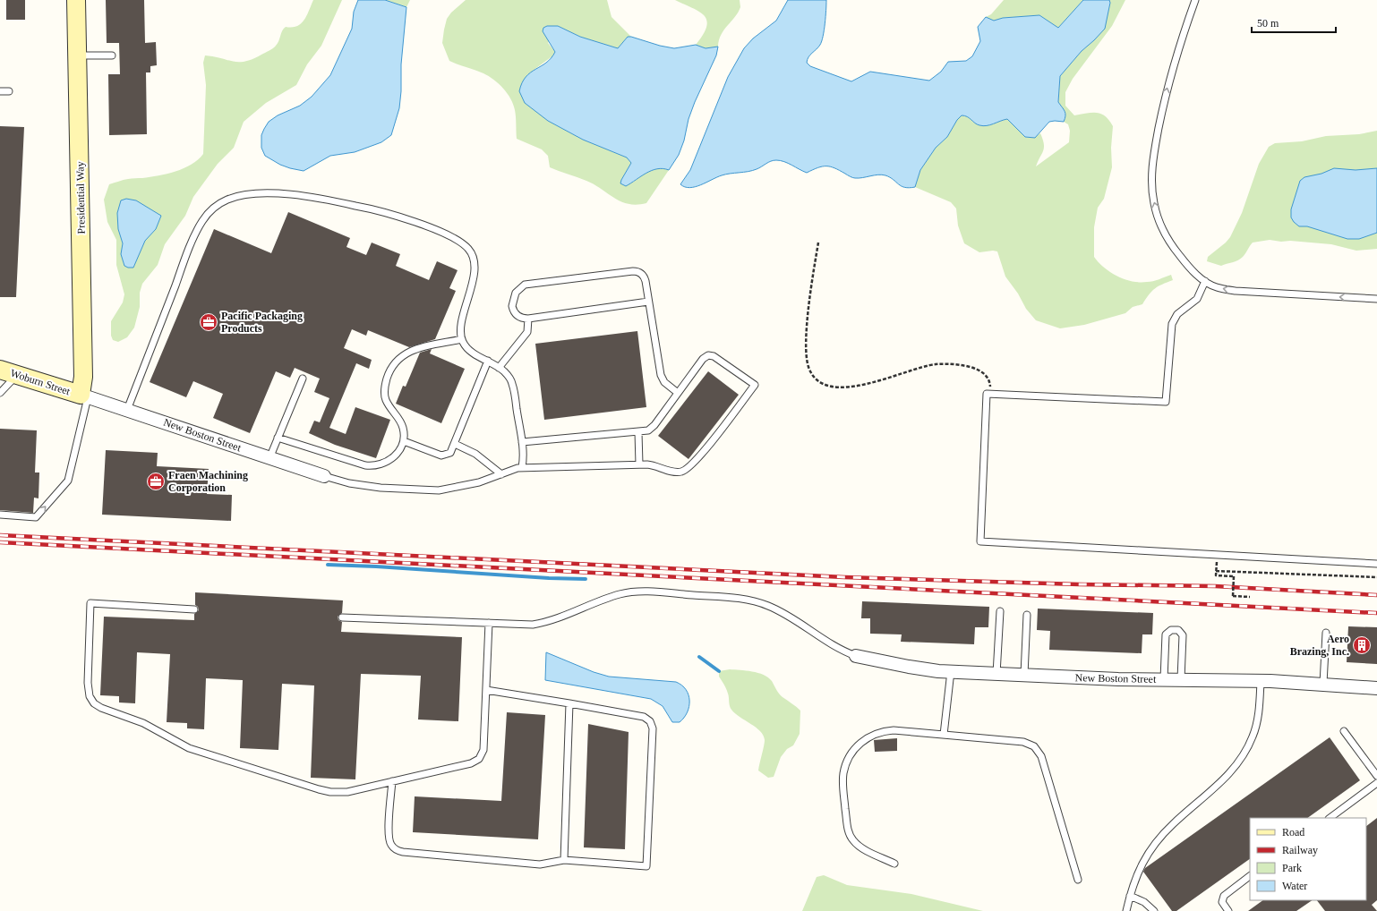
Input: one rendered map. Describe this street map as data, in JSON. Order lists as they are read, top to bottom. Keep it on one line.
{"streets":{"street":["Presidential Way","Woburn Street","New Boston Street"]},"crossings":[["Presidential Way","Woburn Street"],["Presidential Way","New Boston Street"],["Woburn Street","New Boston Street"]],"places":{"office":["Pacific Packaging Products","Fraen Machining Corporation"],"building":["Aero Brazing, Inc."]},"legend":["Road","Railway","Park","Water"],"scale_bar":"50 m"}
